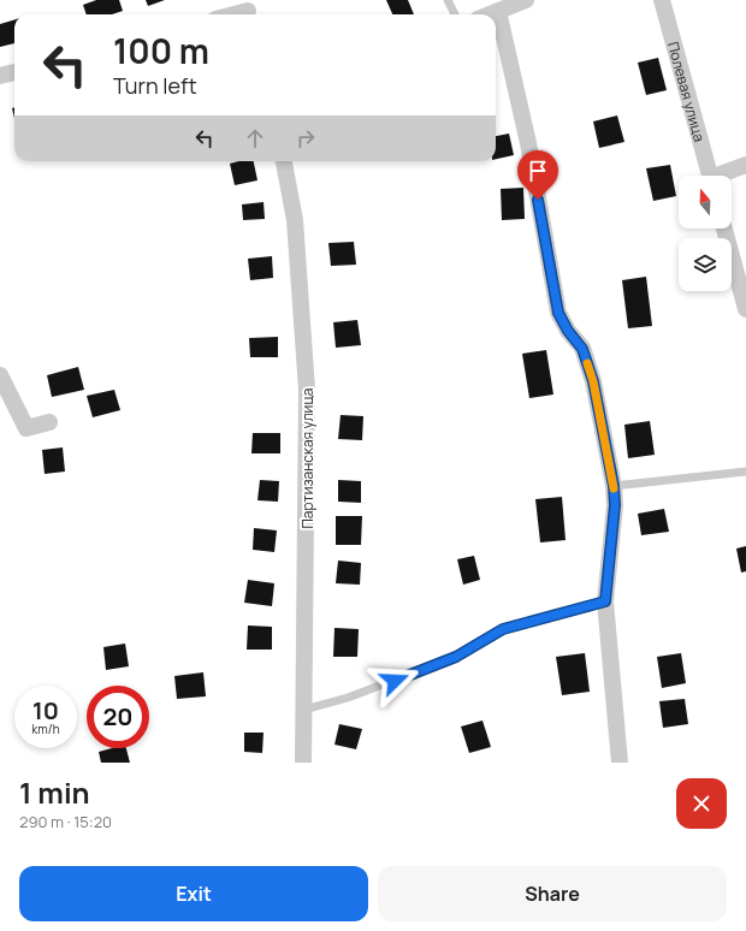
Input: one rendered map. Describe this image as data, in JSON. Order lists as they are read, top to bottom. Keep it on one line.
{"streets":{"street":["Полевая улица","Партизанская улица"]},"north":"top","page":{"turn":["100 m","Turn left"],"speed":"10 km/h","limit":"20","heading":["1 min","290 m · 15:20"],"buttons":["Exit","Share"]}}
